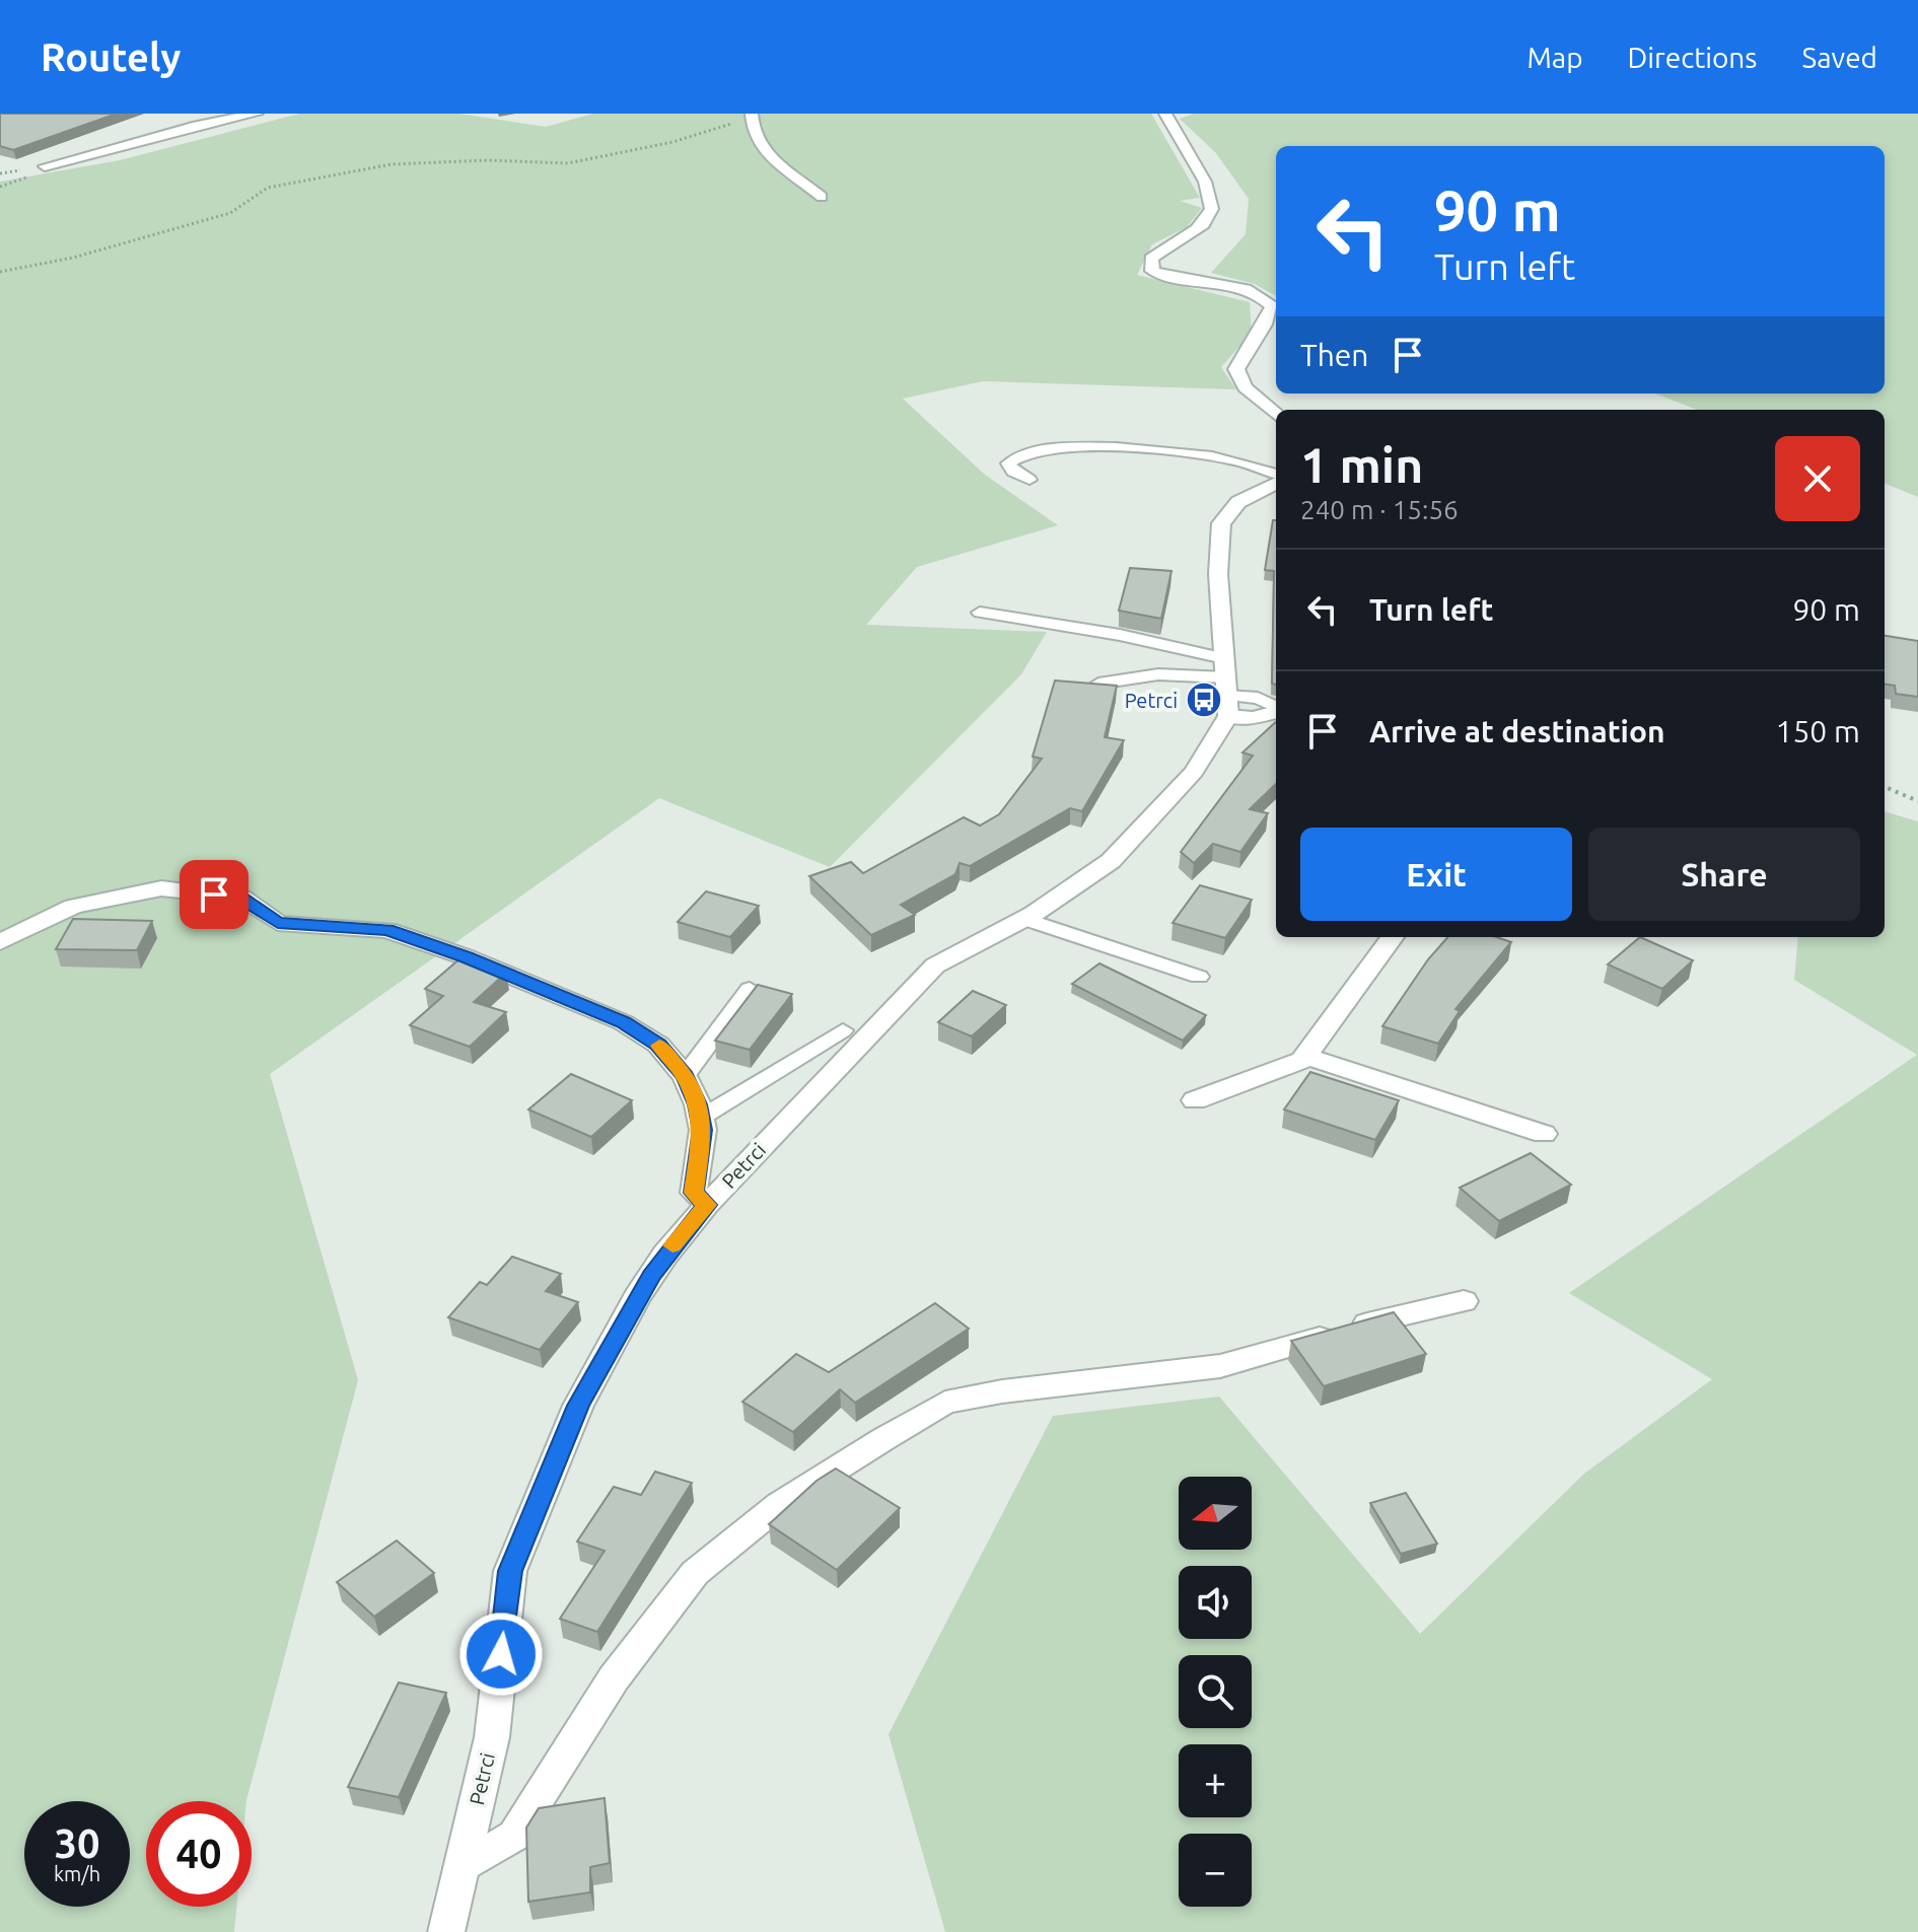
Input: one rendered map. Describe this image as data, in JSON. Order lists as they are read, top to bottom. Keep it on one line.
{"streets":{"street":["Petrci"]},"places":{"bus stop":["Petrci"]},"north":"left","page":{"header":"Routely","nav":["Map","Directions","Saved"],"turn":["90 m","Turn left"],"then":"Then","heading":["1 min","240 m · 15:56"],"list":[{"name":"Turn left","value":"90 m"},{"name":"Arrive at destination","value":"150 m"}],"buttons":["Exit","Share"],"map_buttons":["+","−"],"speed":"30 km/h","limit":"40"}}
